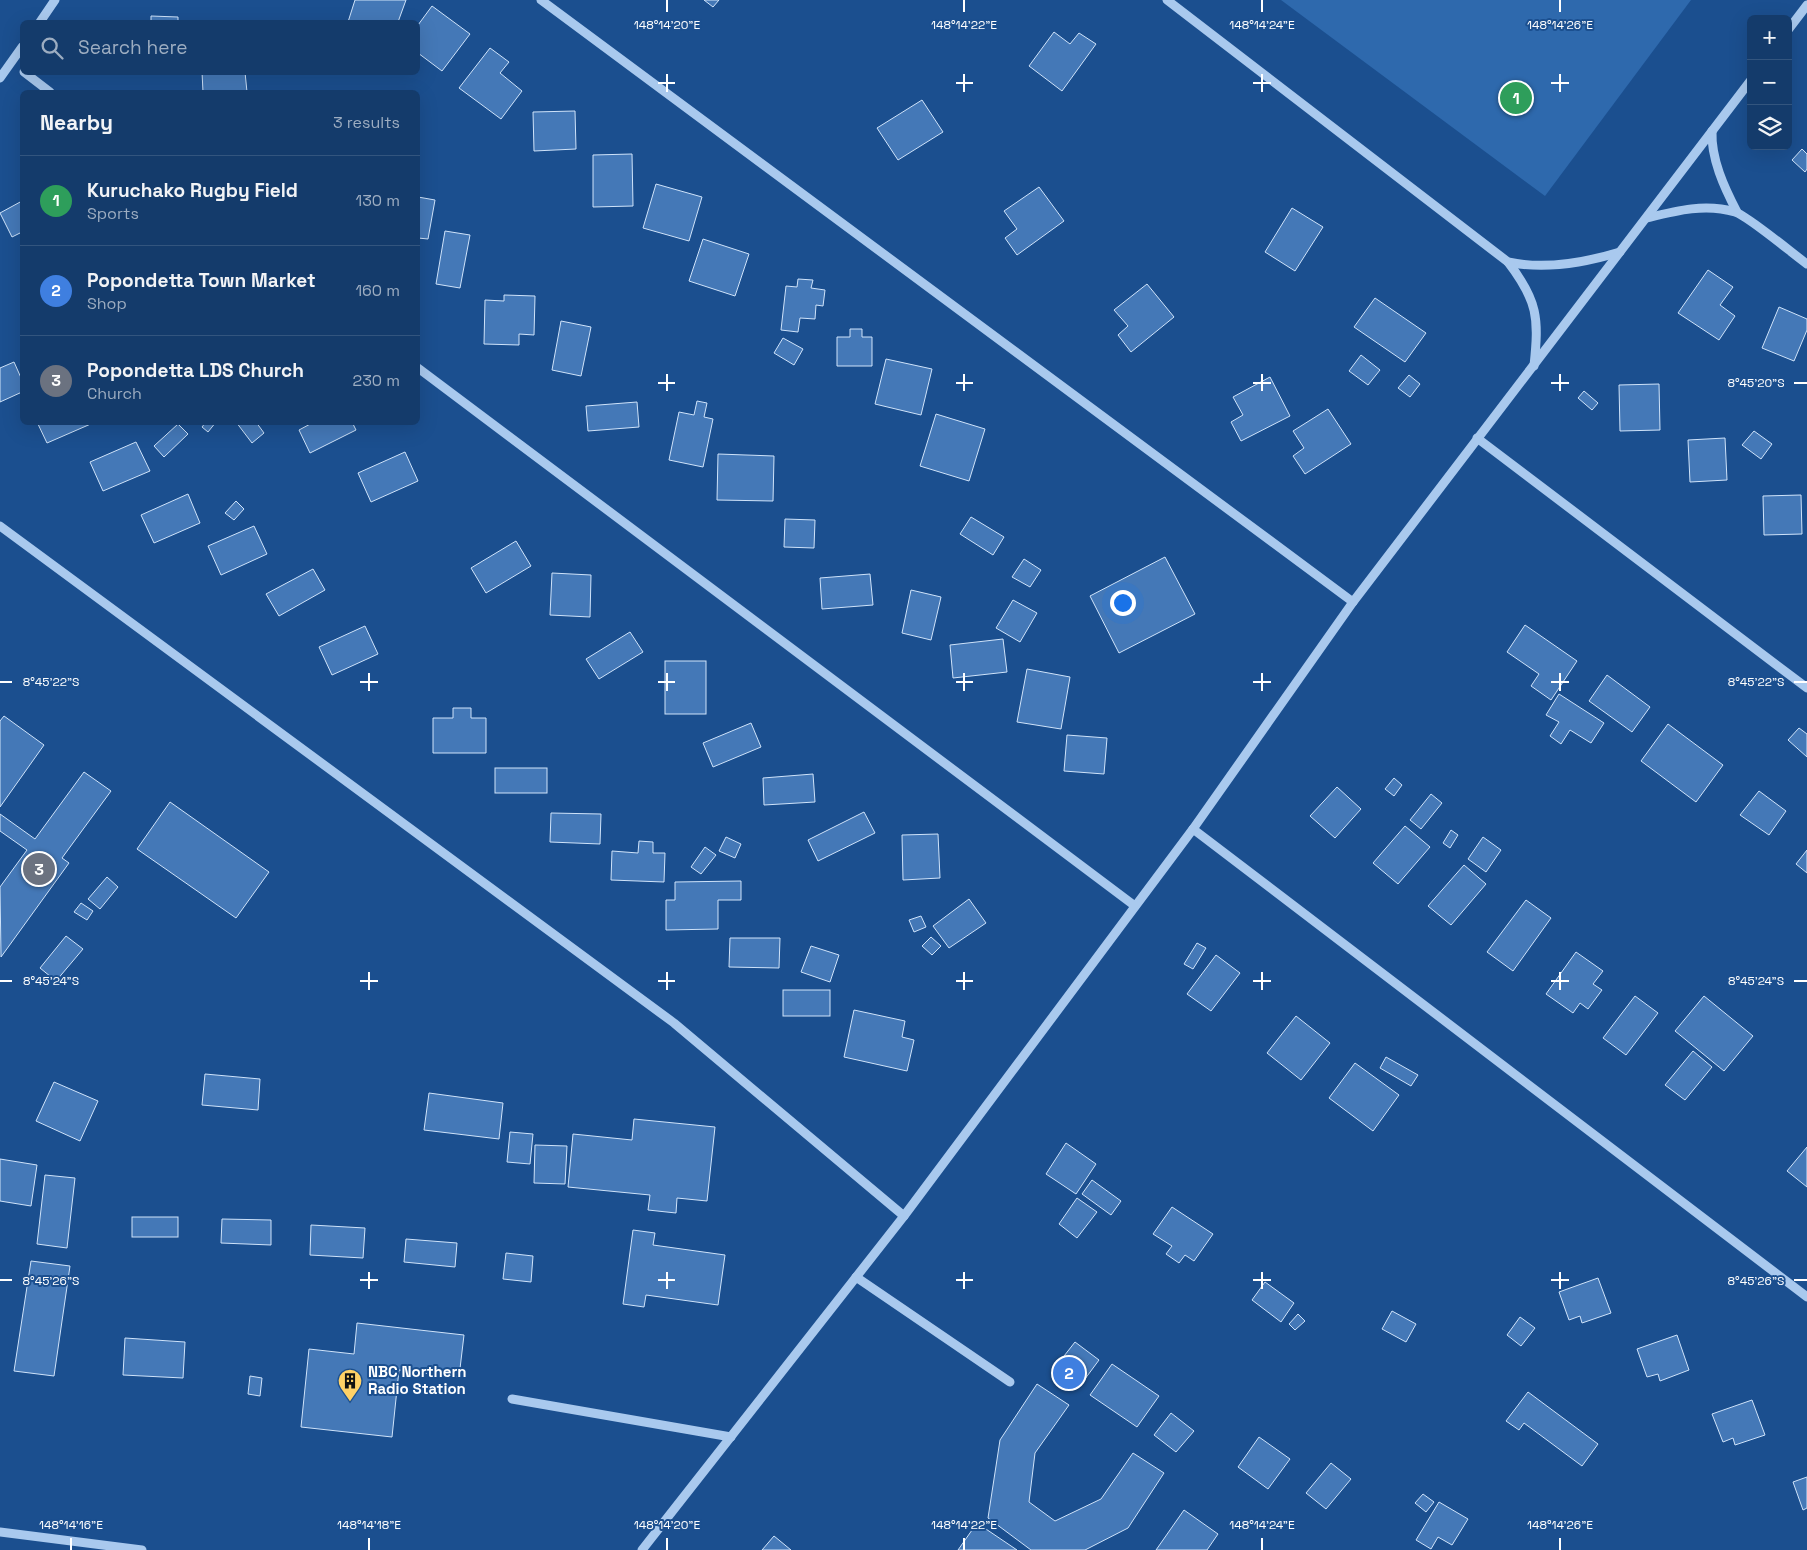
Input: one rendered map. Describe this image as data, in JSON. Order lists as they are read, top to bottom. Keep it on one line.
{"places":{"building":["NBC Northern Radio Station"]},"page":{"map_buttons":["+","−"],"search":"Search here","pins":["1","3","2"],"heading":["Nearby","3 results"],"list":[{"mark":"1","name":"Kuruchako Rugby Field","note":"Sports","value":"130 m"},{"mark":"2","name":"Popondetta Town Market","note":"Shop","value":"160 m"},{"mark":"3","name":"Popondetta LDS Church","note":"Church","value":"230 m"}]},"coordinates":["148°14'20\"E","148°14'22\"E","148°14'24\"E","148°14'26\"E","8°45'20\"S","8°45'22\"S","8°45'24\"S","8°45'26\"S","148°14'16\"E","148°14'18\"E"]}
